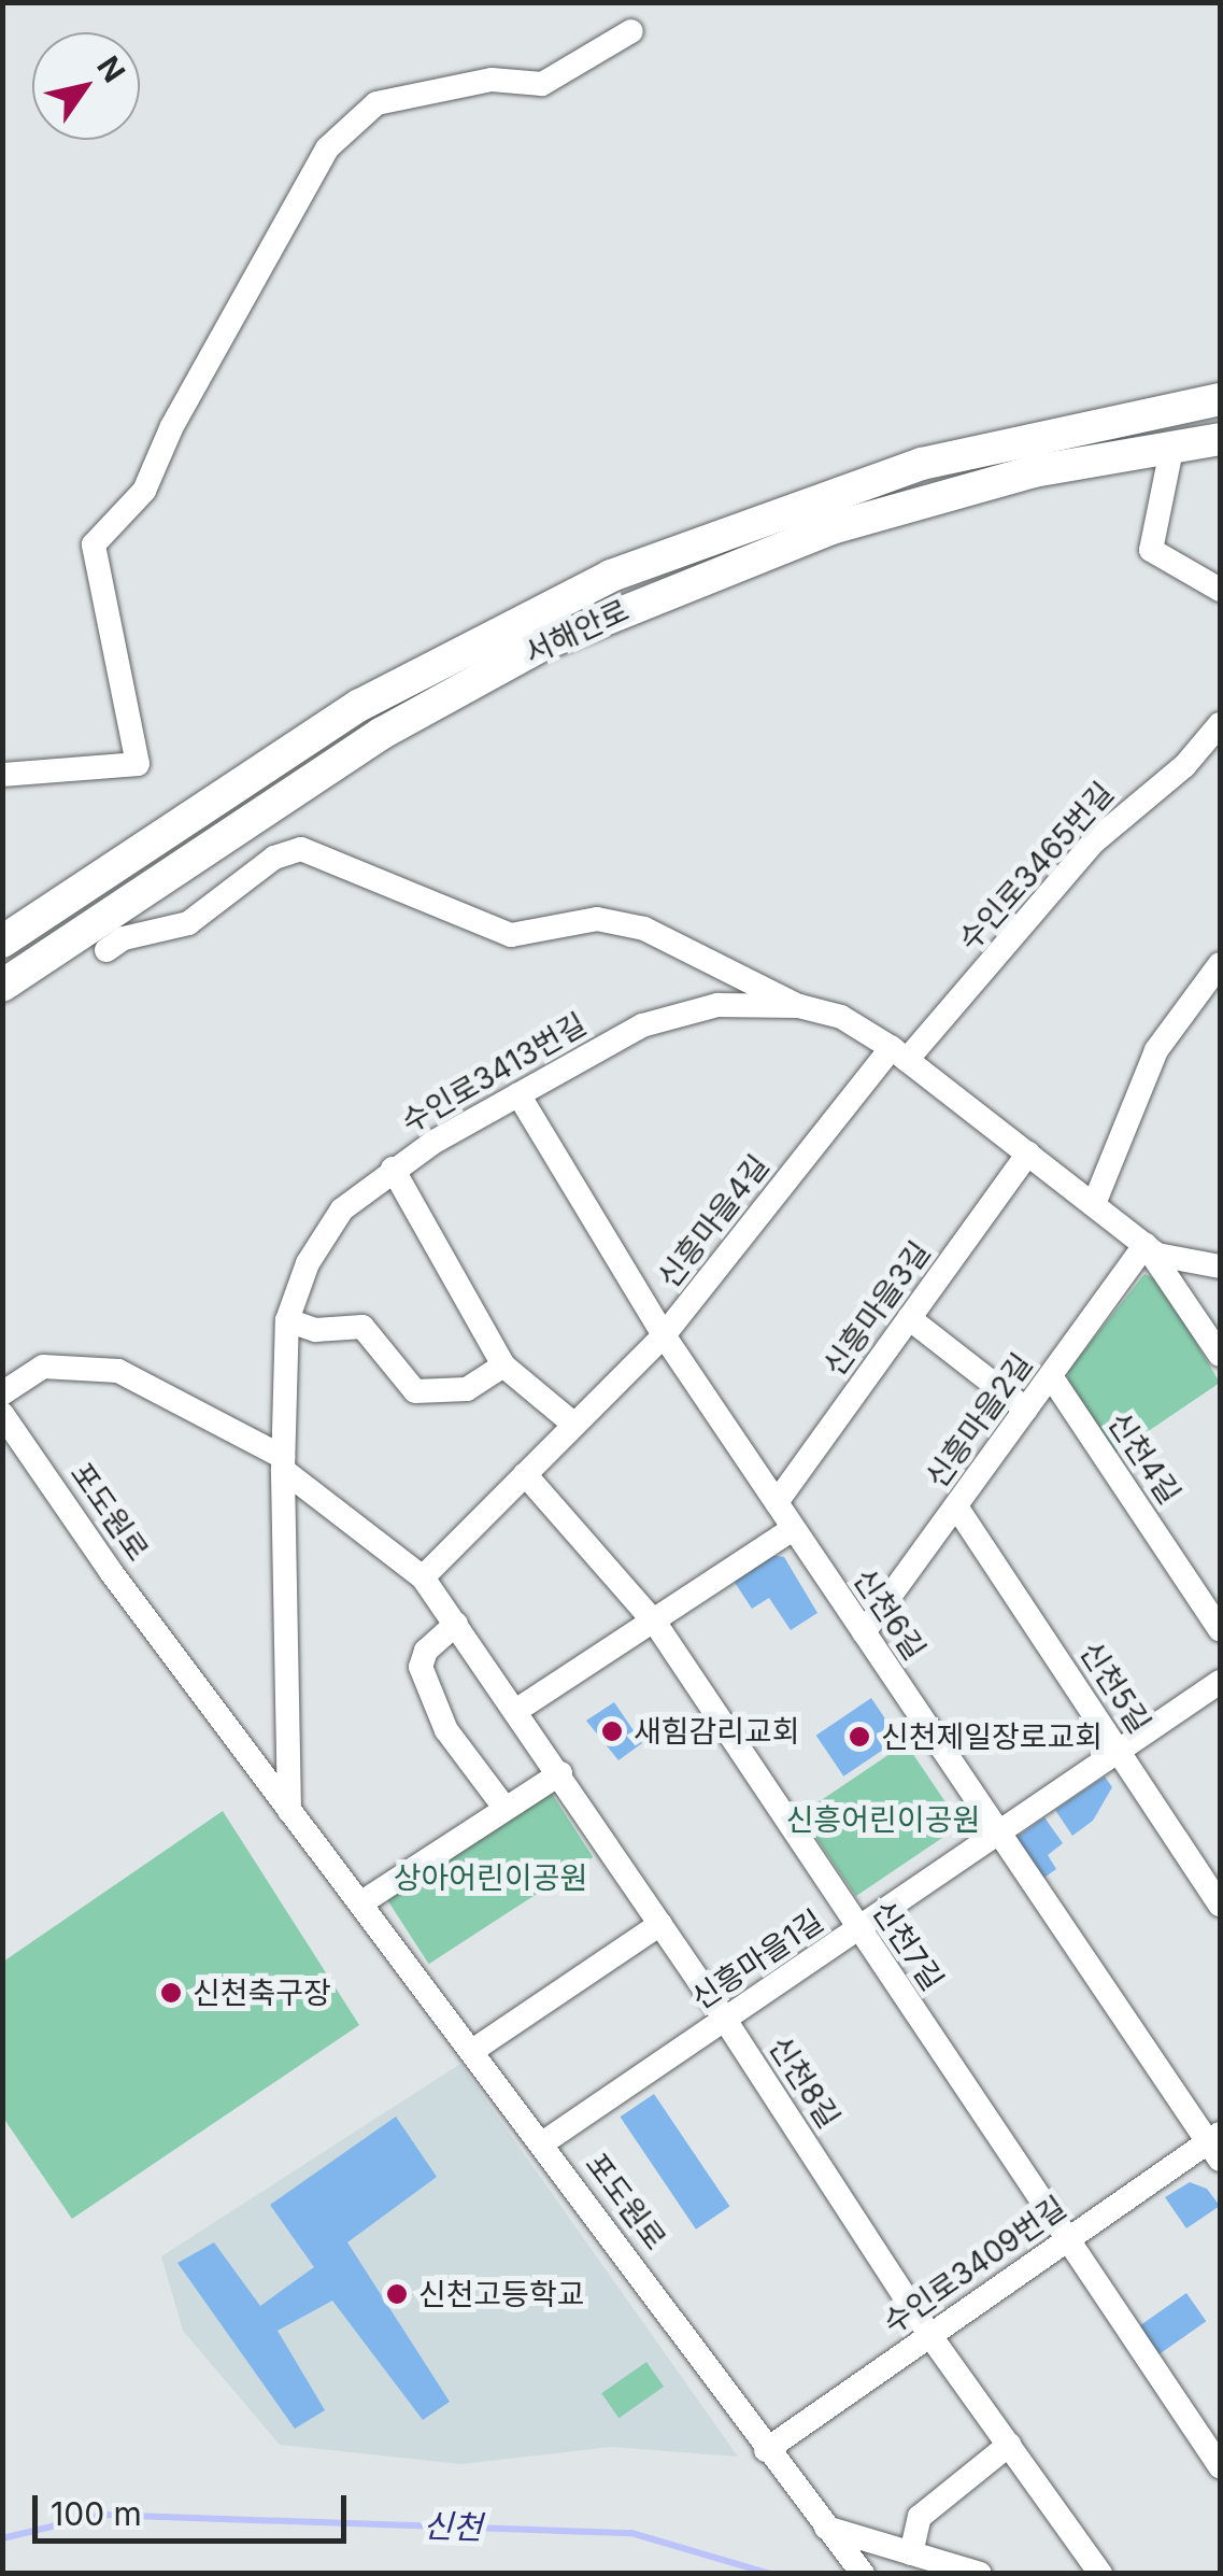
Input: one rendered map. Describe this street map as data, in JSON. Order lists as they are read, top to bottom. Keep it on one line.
{"streets":{"main road":["서해안로"],"street":["수인로3465번길","수인로3413번길","신흥마을4길","신흥마을3길","신흥마을2길","신천4길","포도원로","신천6길","신천5길","신천7길","신흥마을1길","신천8길","수인로3409번길"]},"crossings":[["수인로3465번길","수인로3413번길"],["수인로3465번길","신흥마을4길"],["수인로3413번길","신흥마을4길"],["수인로3413번길","신흥마을3길"],["수인로3413번길","신흥마을2길"],["수인로3413번길","포도원로"],["수인로3413번길","신천6길"],["수인로3413번길","신천8길"],["신흥마을4길","신천6길"],["신흥마을4길","신천7길"],["신흥마을4길","신천8길"],["신흥마을3길","신천6길"],["신흥마을2길","신천4길"],["신흥마을2길","신천6길"],["신흥마을2길","신천5길"],["포도원로","신흥마을1길"],["포도원로","수인로3409번길"],["신천6길","신흥마을1길"],["신천6길","수인로3409번길"],["신천5길","신흥마을1길"],["신천7길","신흥마을1길"],["신천7길","수인로3409번길"],["신흥마을1길","신천8길"],["신천8길","수인로3409번길"]],"water":["신천"],"parks":["신흥어린이공원","상아어린이공원"],"places":["새힘감리교회","신천제일장로교회","신천축구장","신천고등학교"],"scale_bar":"100 m","north":"top right"}
